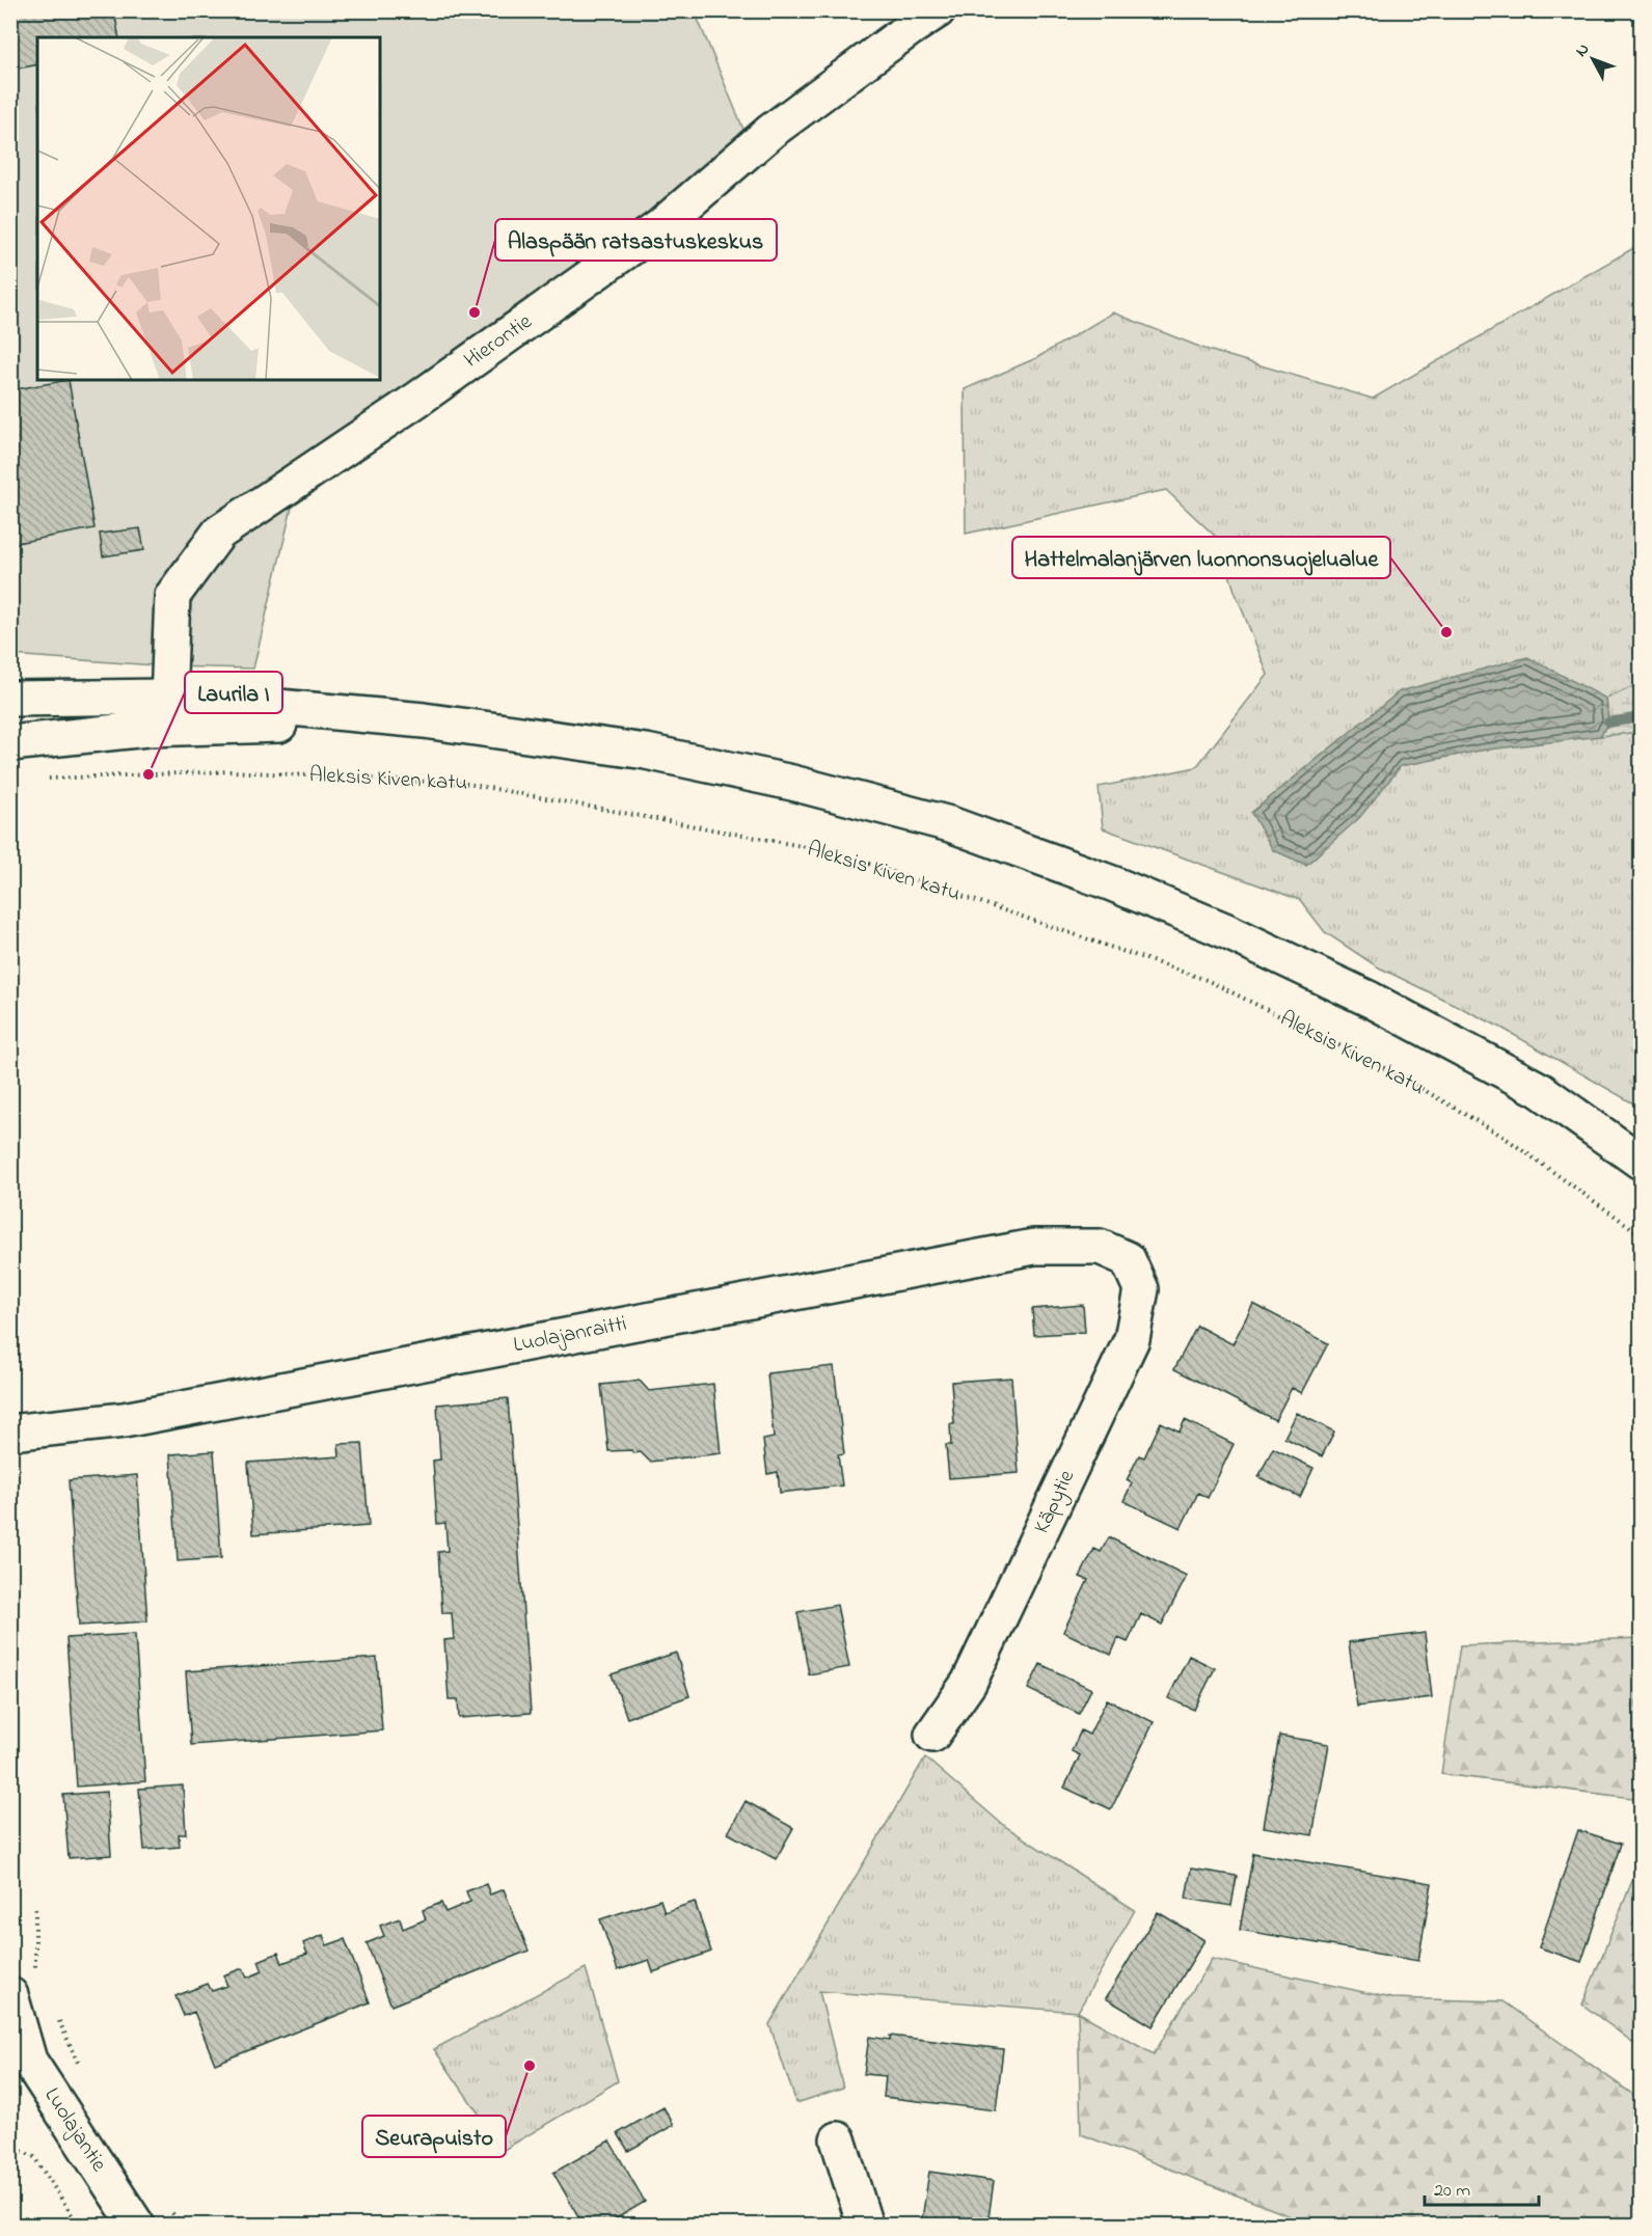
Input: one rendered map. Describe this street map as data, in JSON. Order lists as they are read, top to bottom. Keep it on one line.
{"streets":{"street":["Hierontie","Luolajanraitti","Käpytie","Luolajantie"],"path":["Aleksis Kiven katu"]},"crossings":[["Luolajanraitti","Käpytie"]],"places":["Alaspään ratsastuskeskus","Hattelmalanjärven luonnonsuojelualue","Laurila I","Seurapuisto"],"scale_bar":"20 m","north":"top left"}
